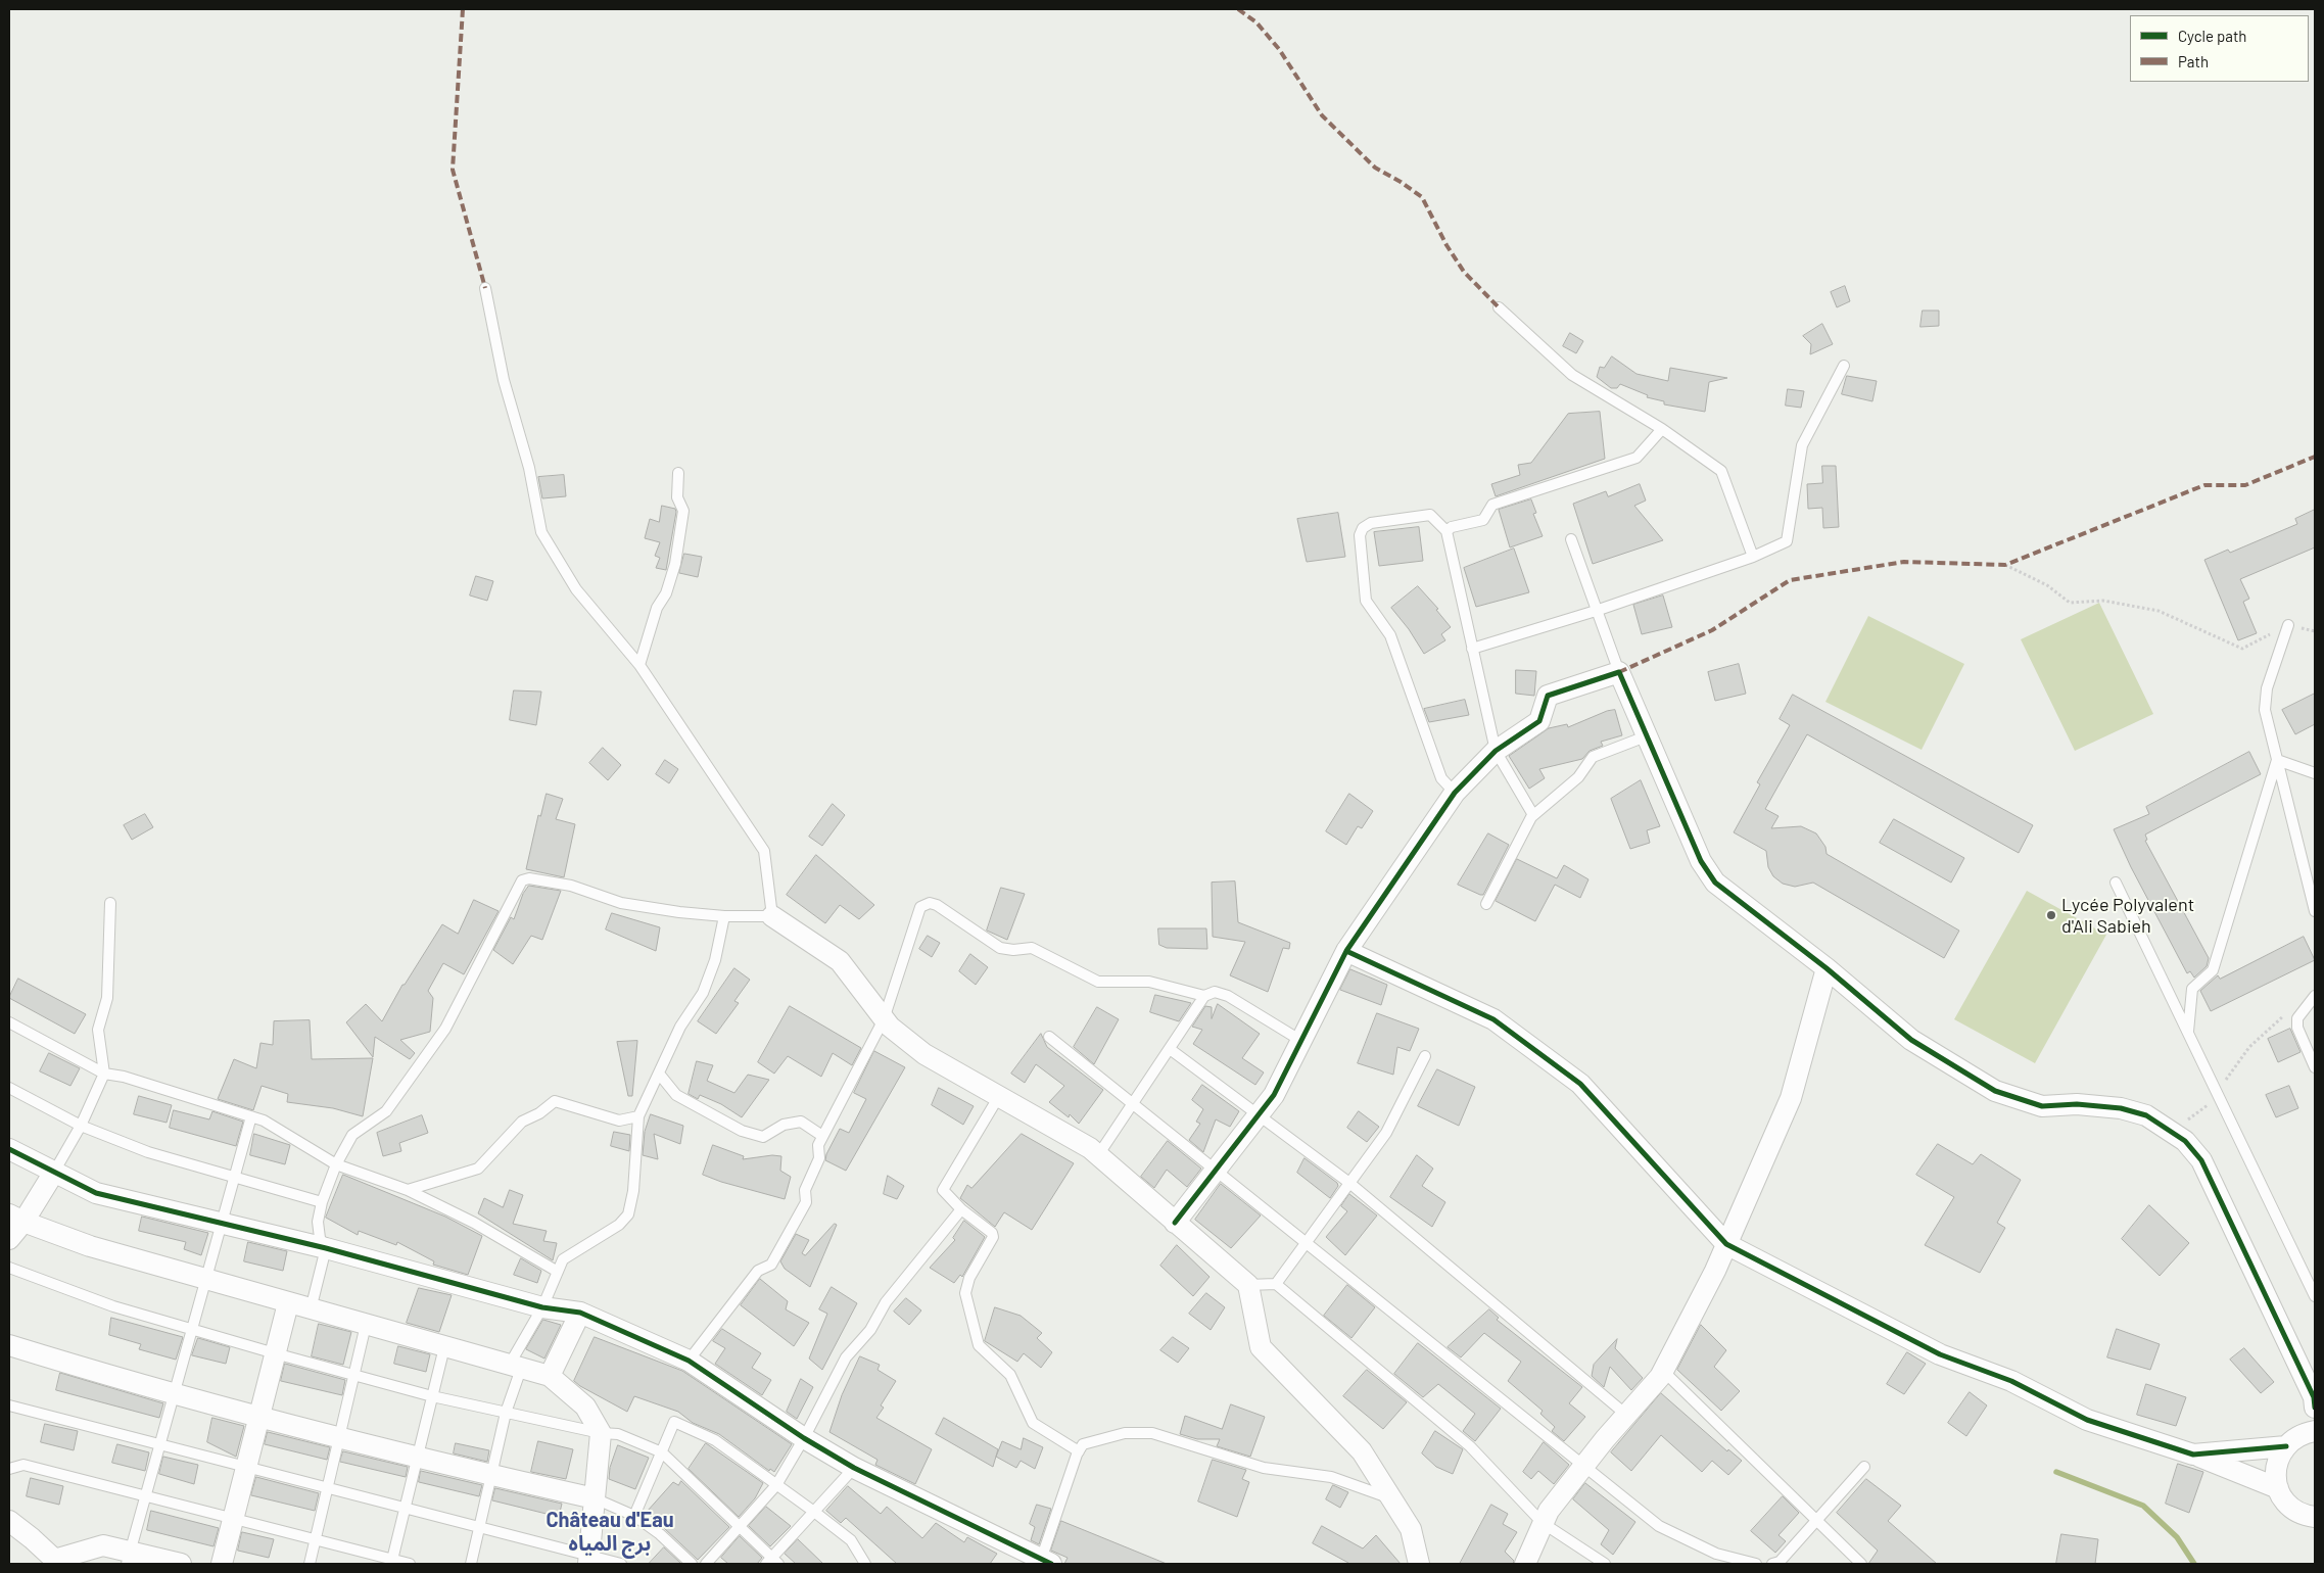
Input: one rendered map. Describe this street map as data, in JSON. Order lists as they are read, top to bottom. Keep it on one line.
{"districts":["Château d'Eau برج المياه"],"places":["Lycée Polyvalent d'Ali Sabieh"],"legend":["Cycle path","Path"]}
